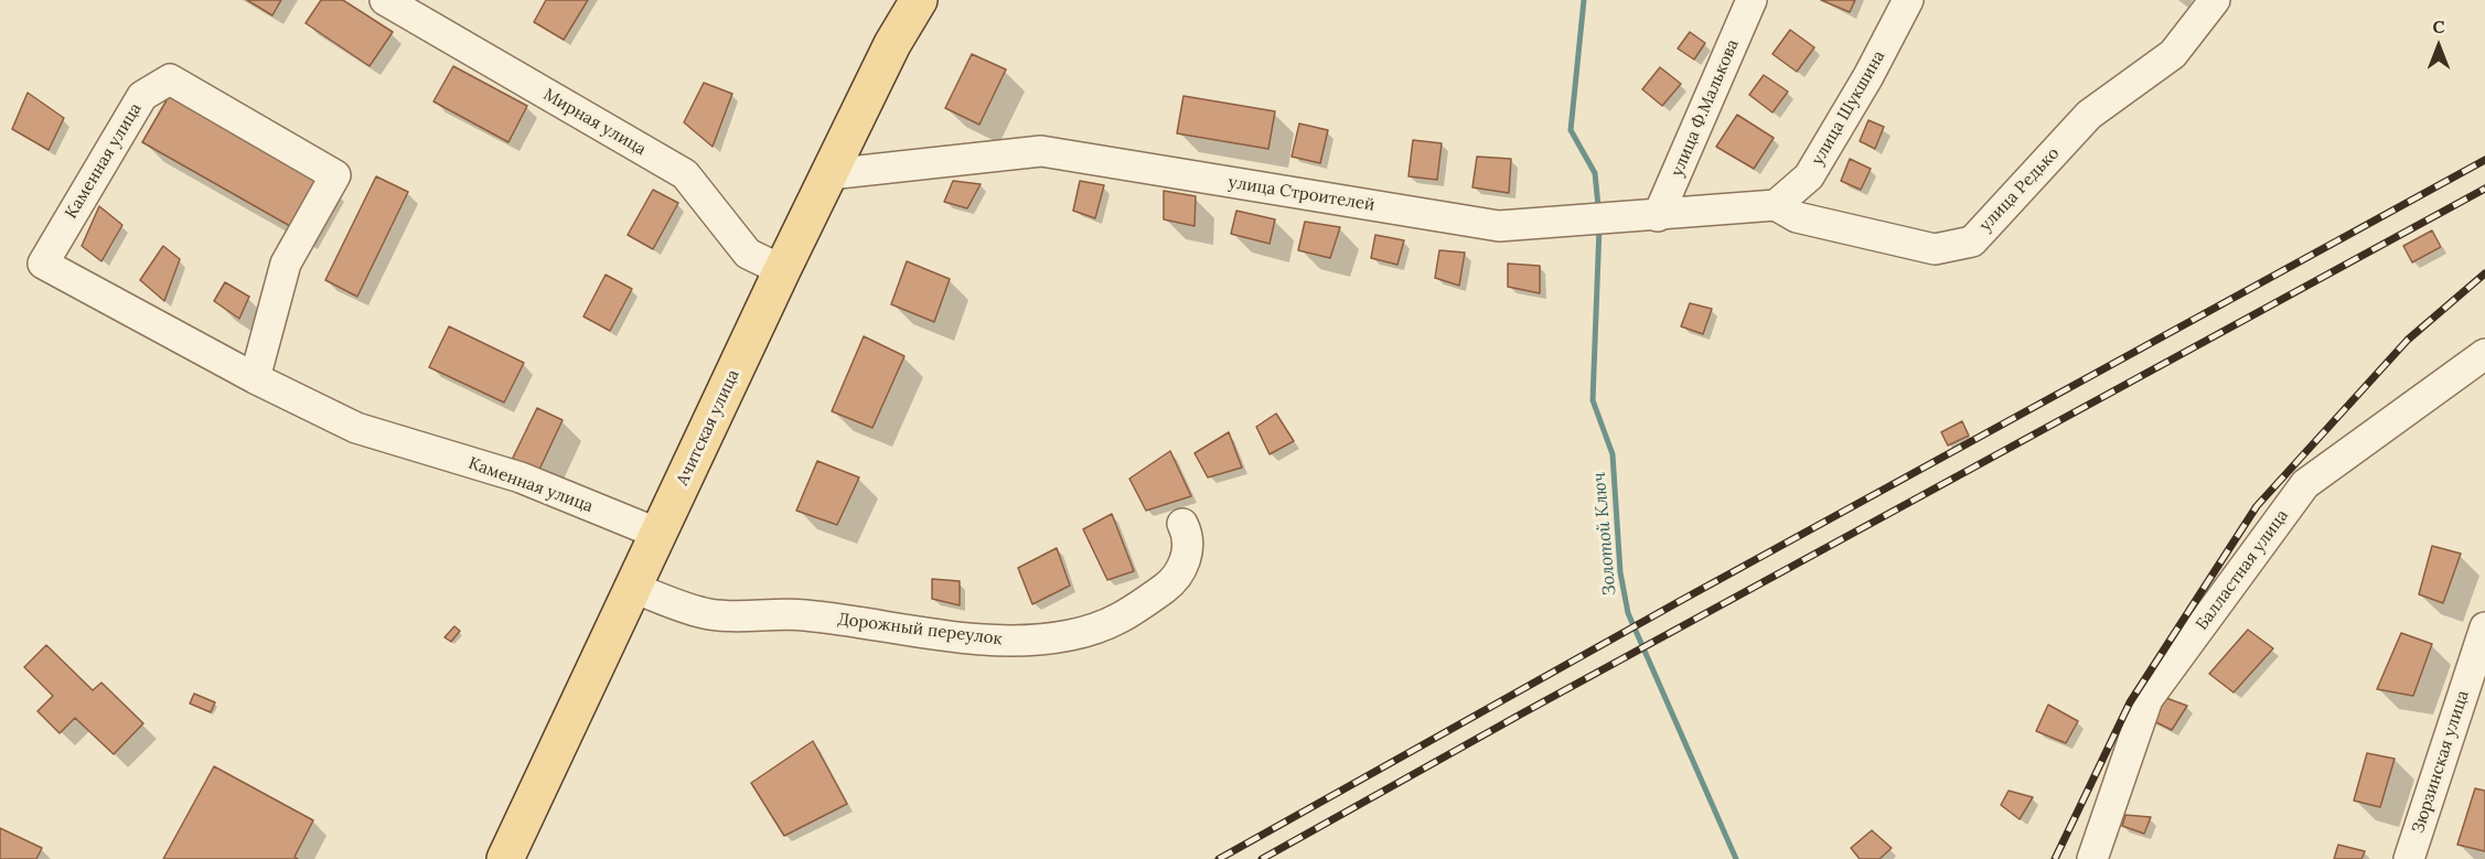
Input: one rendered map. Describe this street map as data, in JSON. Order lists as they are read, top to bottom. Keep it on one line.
{"streets":{"main road":["Ачитская улица"],"street":["улица Ф.Малькова","улица Шукшина","Мирная улица","Каменная улица","улица Редько","улица Строителей","Балластная улица","Дорожный переулок","Зюрзинская улица"]},"crossings":[["улица Ф.Малькова","улица Строителей"],["улица Шукшина","улица Редько"],["улица Шукшина","улица Строителей"],["Мирная улица","Ачитская улица"],["Каменная улица","Ачитская улица"],["улица Редько","улица Строителей"],["улица Строителей","Ачитская улица"],["Ачитская улица","Дорожный переулок"]],"water":["Золотой Ключ"],"north":"top"}
